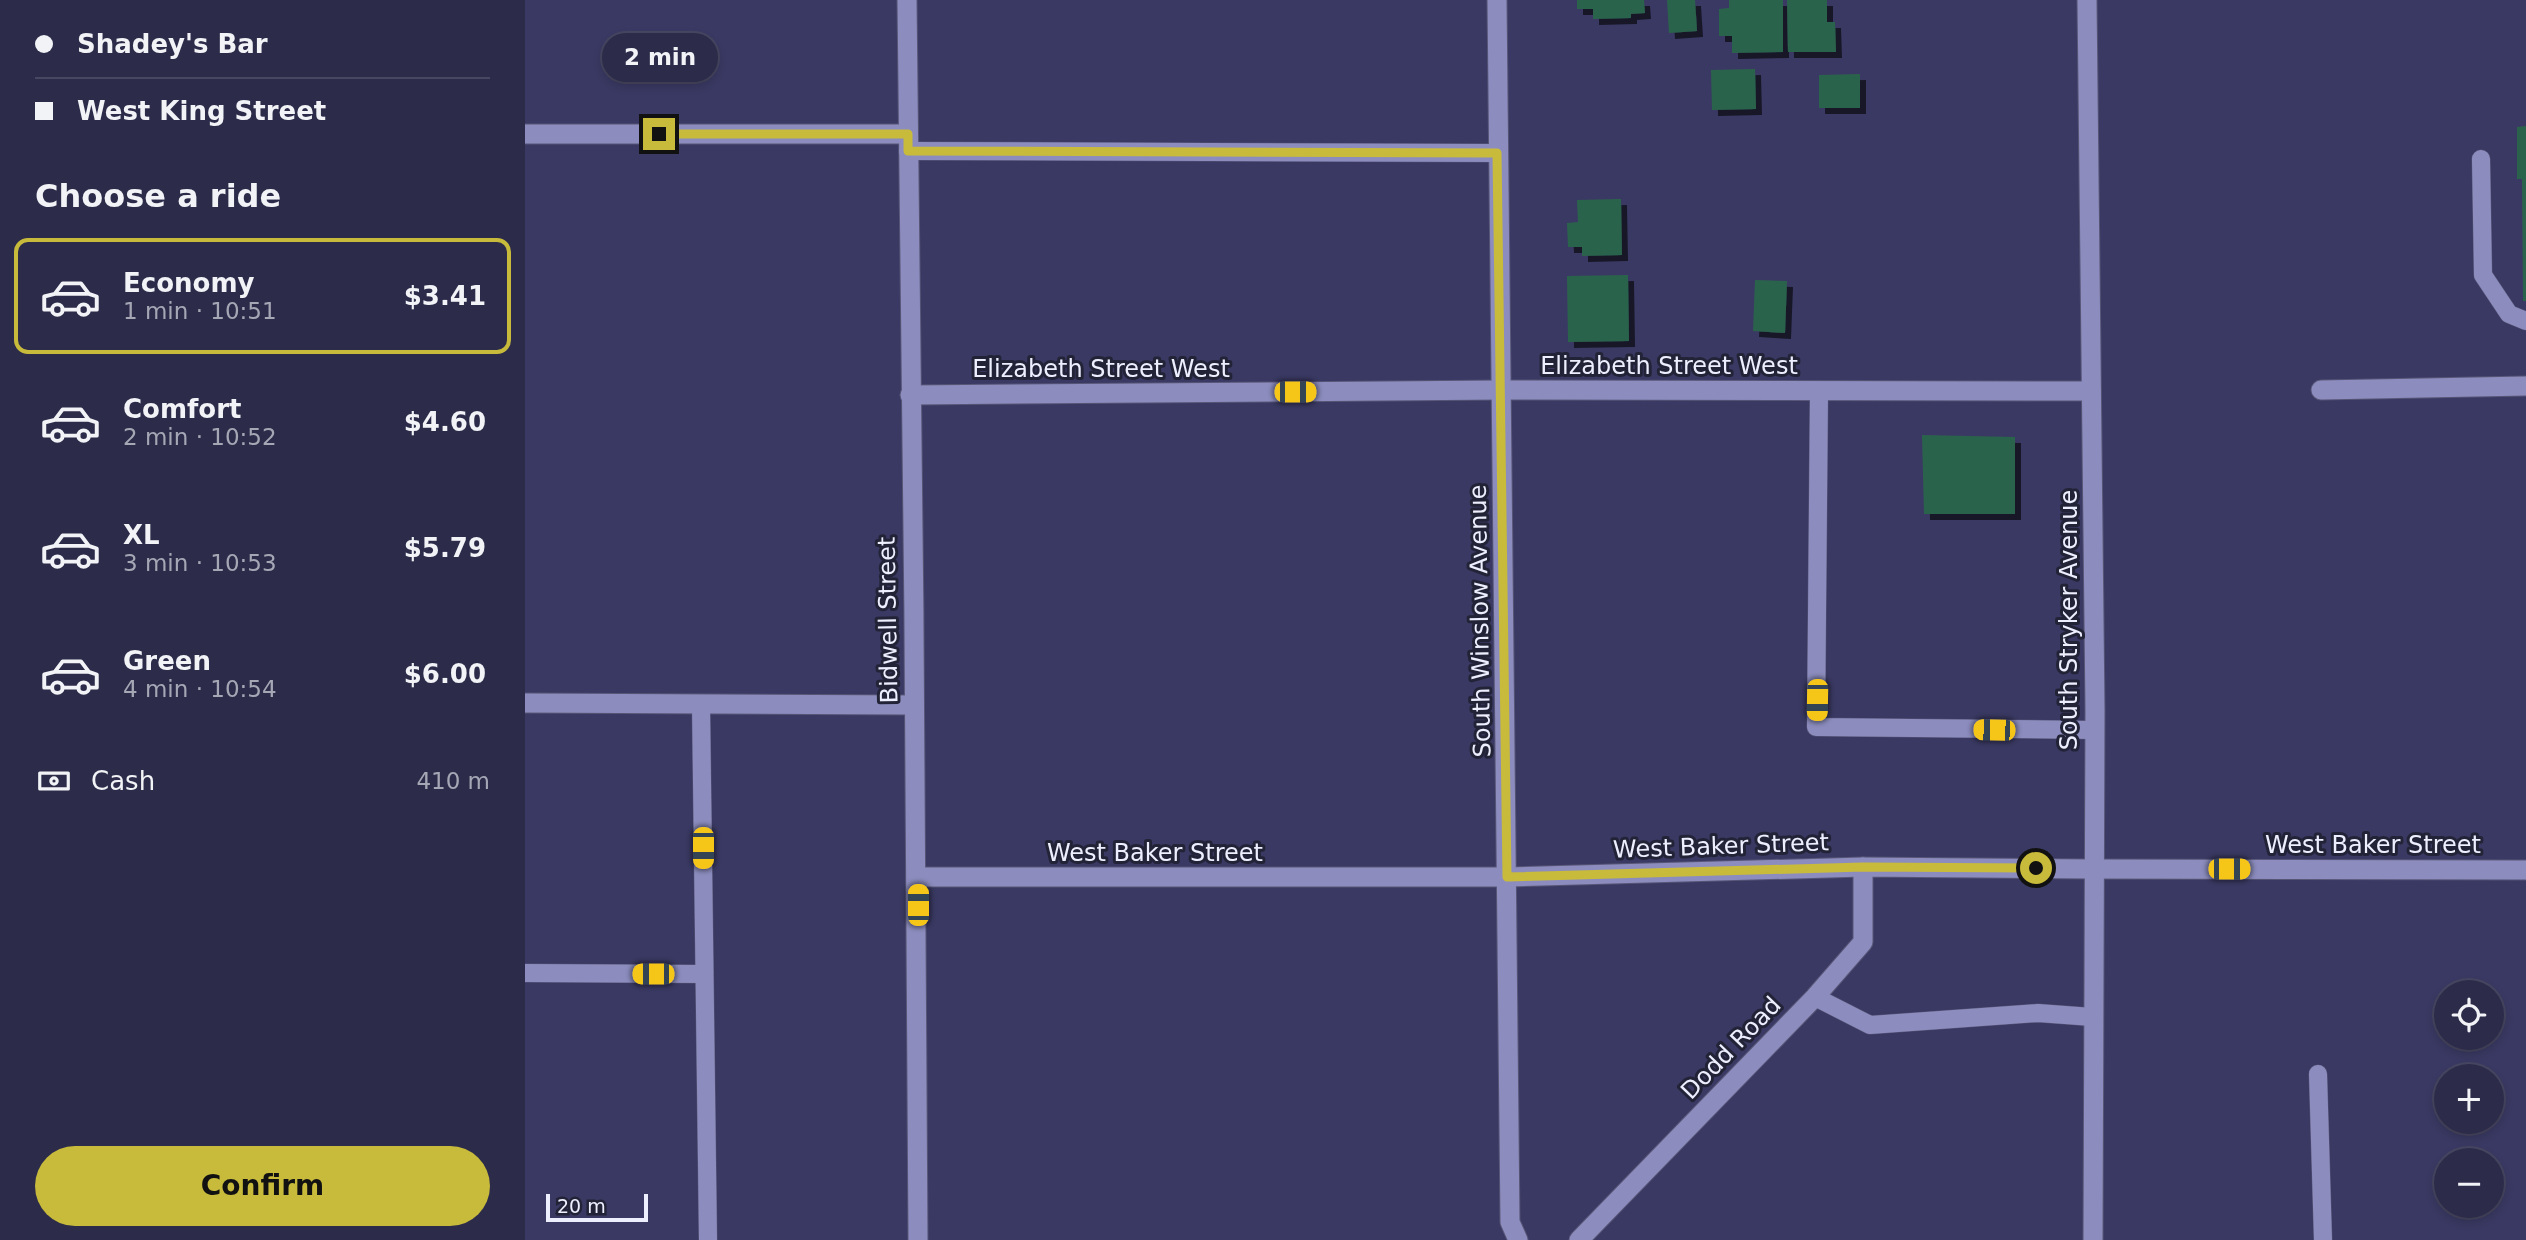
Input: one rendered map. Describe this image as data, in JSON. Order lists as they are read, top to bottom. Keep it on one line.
{"streets":{"street":["Elizabeth Street West","Bidwell Street","South Stryker Avenue","South Winslow Avenue","West Baker Street","Dodd Road"]},"crossings":[["Elizabeth Street West","Bidwell Street"],["Elizabeth Street West","South Stryker Avenue"],["Elizabeth Street West","South Winslow Avenue"],["Bidwell Street","West Baker Street"],["South Stryker Avenue","West Baker Street"],["South Winslow Avenue","West Baker Street"],["West Baker Street","Dodd Road"]],"scale_bar":"20 m","page":{"banner":["Shadey's Bar","West King Street"],"bubble":"2 min","heading":"Choose a ride","list":[{"name":"Economy","note":"1 min · 10:51","value":"$3.41"},{"name":"Comfort","note":"2 min · 10:52","value":"$4.60"},{"name":"XL","note":"3 min · 10:53","value":"$5.79"},{"name":"Green","note":"4 min · 10:54","value":"$6.00"}],"pay":["Cash","410 m"],"map_buttons":["+","−"],"buttons":"Confirm","scale":"20 m"}}
